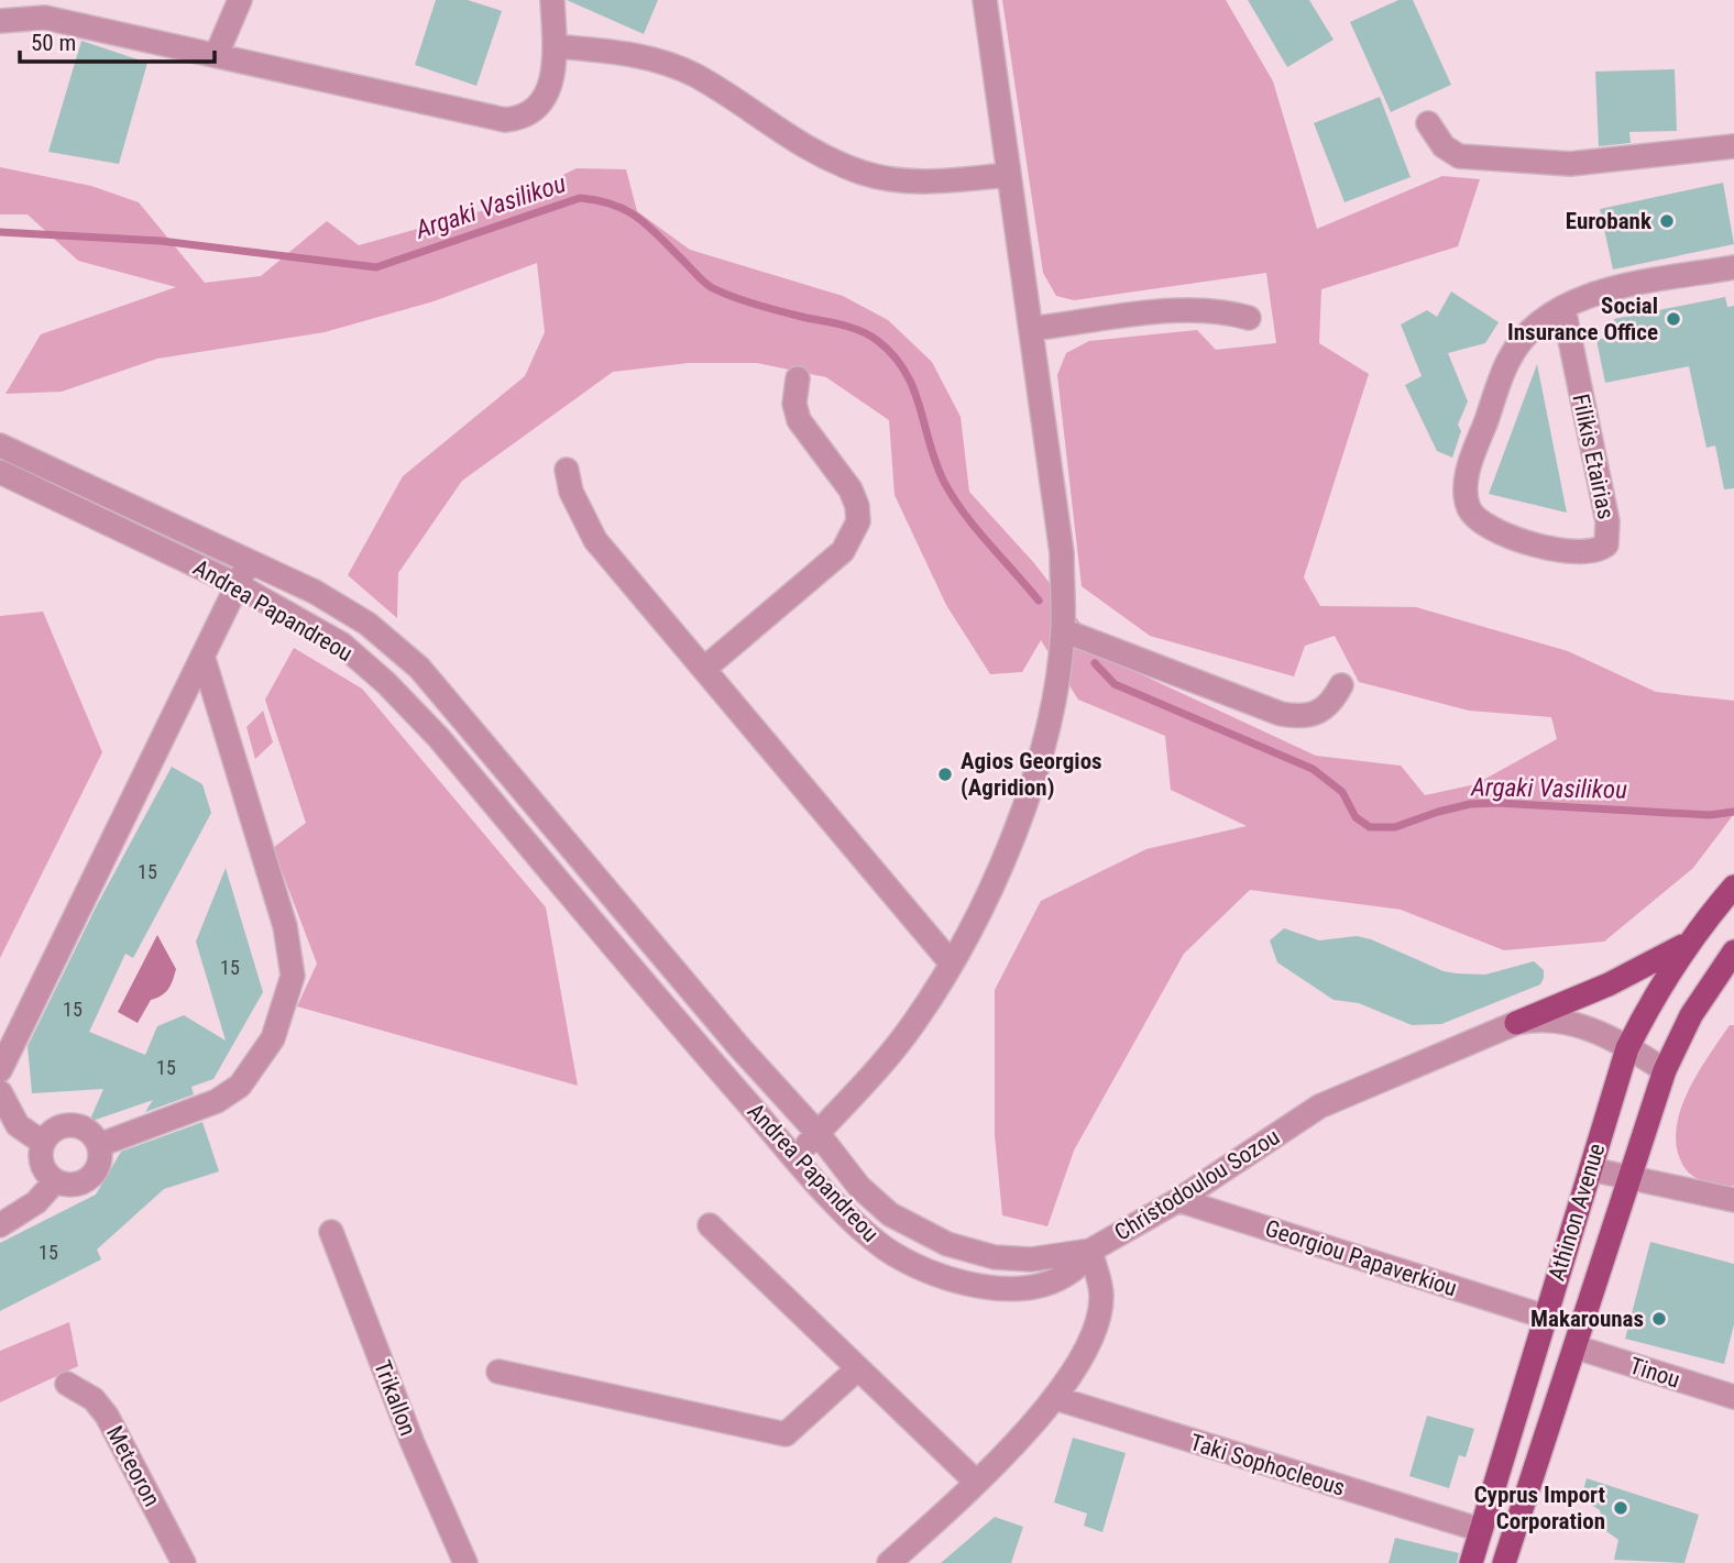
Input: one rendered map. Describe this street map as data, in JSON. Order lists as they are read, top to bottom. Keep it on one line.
{"streets":{"main road":["Athinon Avenue"],"street":["Filikis Etairias","Andrea Papandreou","Christodoulou Sozou","Georgiou Papaverkiou","Tinou","Trikallon","Taki Sophocleous","Meteoron"]},"crossings":[["Andrea Papandreou","Christodoulou Sozou"],["Christodoulou Sozou","Athinon Avenue"],["Christodoulou Sozou","Georgiou Papaverkiou"],["Christodoulou Sozou","Taki Sophocleous"],["Athinon Avenue","Georgiou Papaverkiou"],["Athinon Avenue","Tinou"],["Athinon Avenue","Taki Sophocleous"]],"water":["Argaki Vasilikou"],"places":["Eurobank","Social Insurance Office","Agios Georgios (Agridion)","Makarounas","Cyprus Import Corporation"],"house_numbers":["15","15","15","15","15"],"scale_bar":"50 m"}
